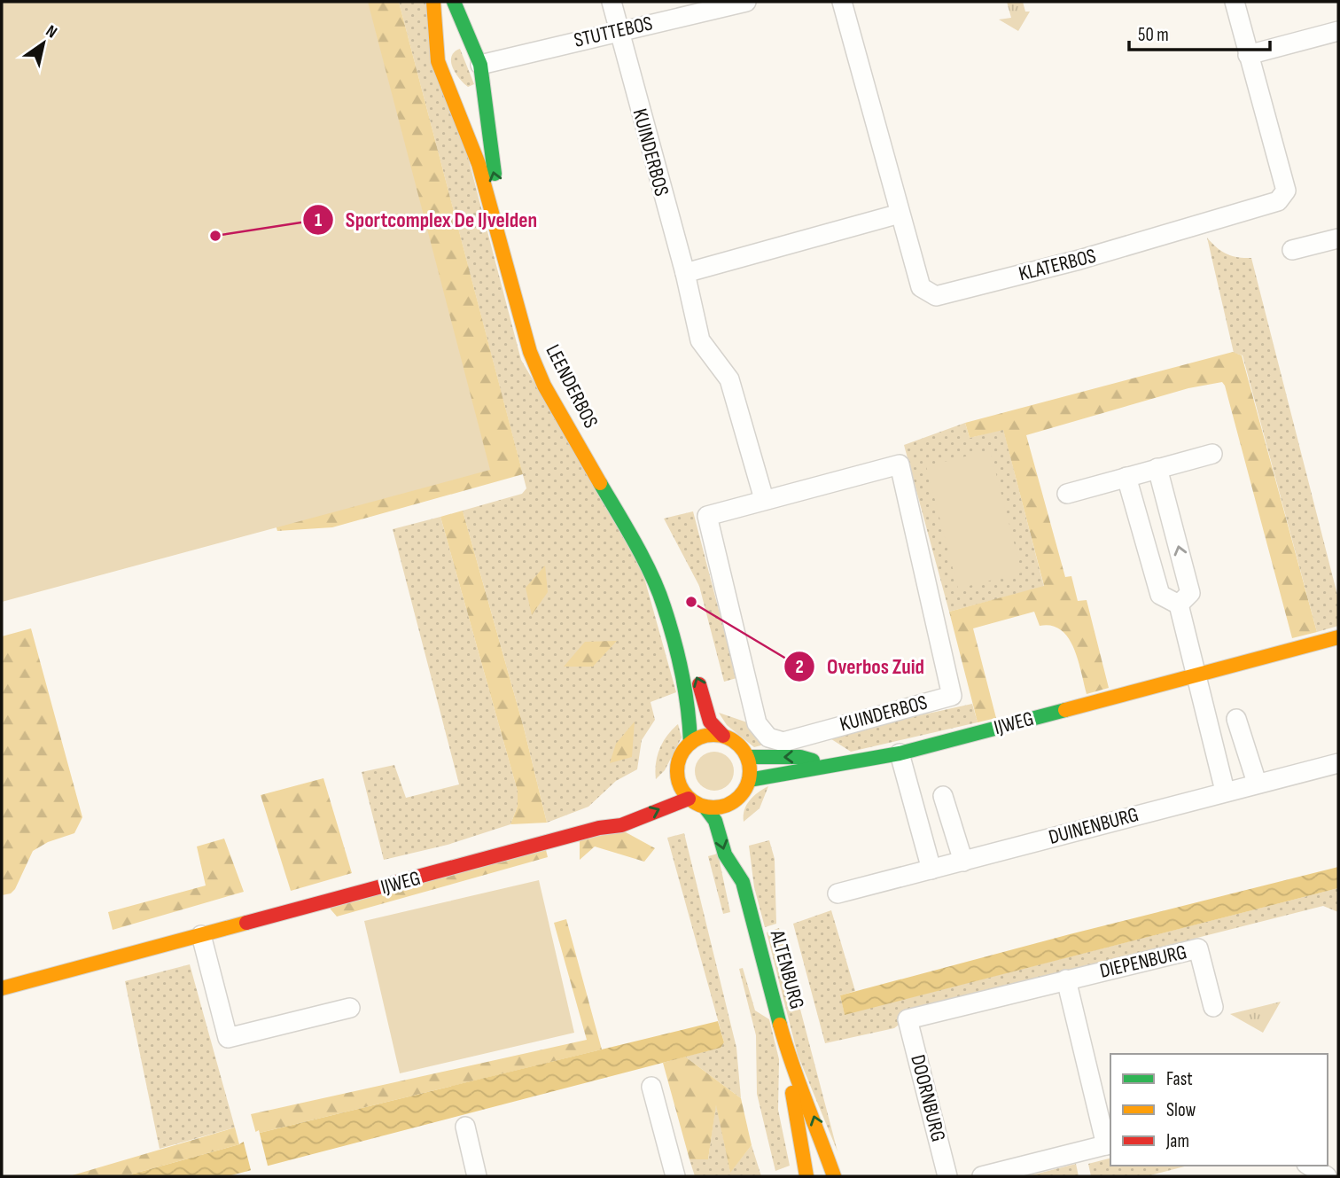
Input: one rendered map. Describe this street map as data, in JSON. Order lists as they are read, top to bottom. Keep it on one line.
{"streets":{"main road":["LEENDERBOS","IJWEG","ALTENBURG"],"street":["STUTTEBOS","KUINDERBOS","KLATERBOS","DUINENBURG","DIEPENBURG","DOORNBURG"]},"crossings":[["STUTTEBOS","KUINDERBOS"],["STUTTEBOS","LEENDERBOS"],["LEENDERBOS","IJWEG"],["LEENDERBOS","ALTENBURG"],["IJWEG","ALTENBURG"],["DIEPENBURG","DOORNBURG"]],"places":["Sportcomplex De IJvelden","Overbos Zuid"],"legend":["Fast","Slow","Jam"],"scale_bar":"50 m","north":"top right"}
